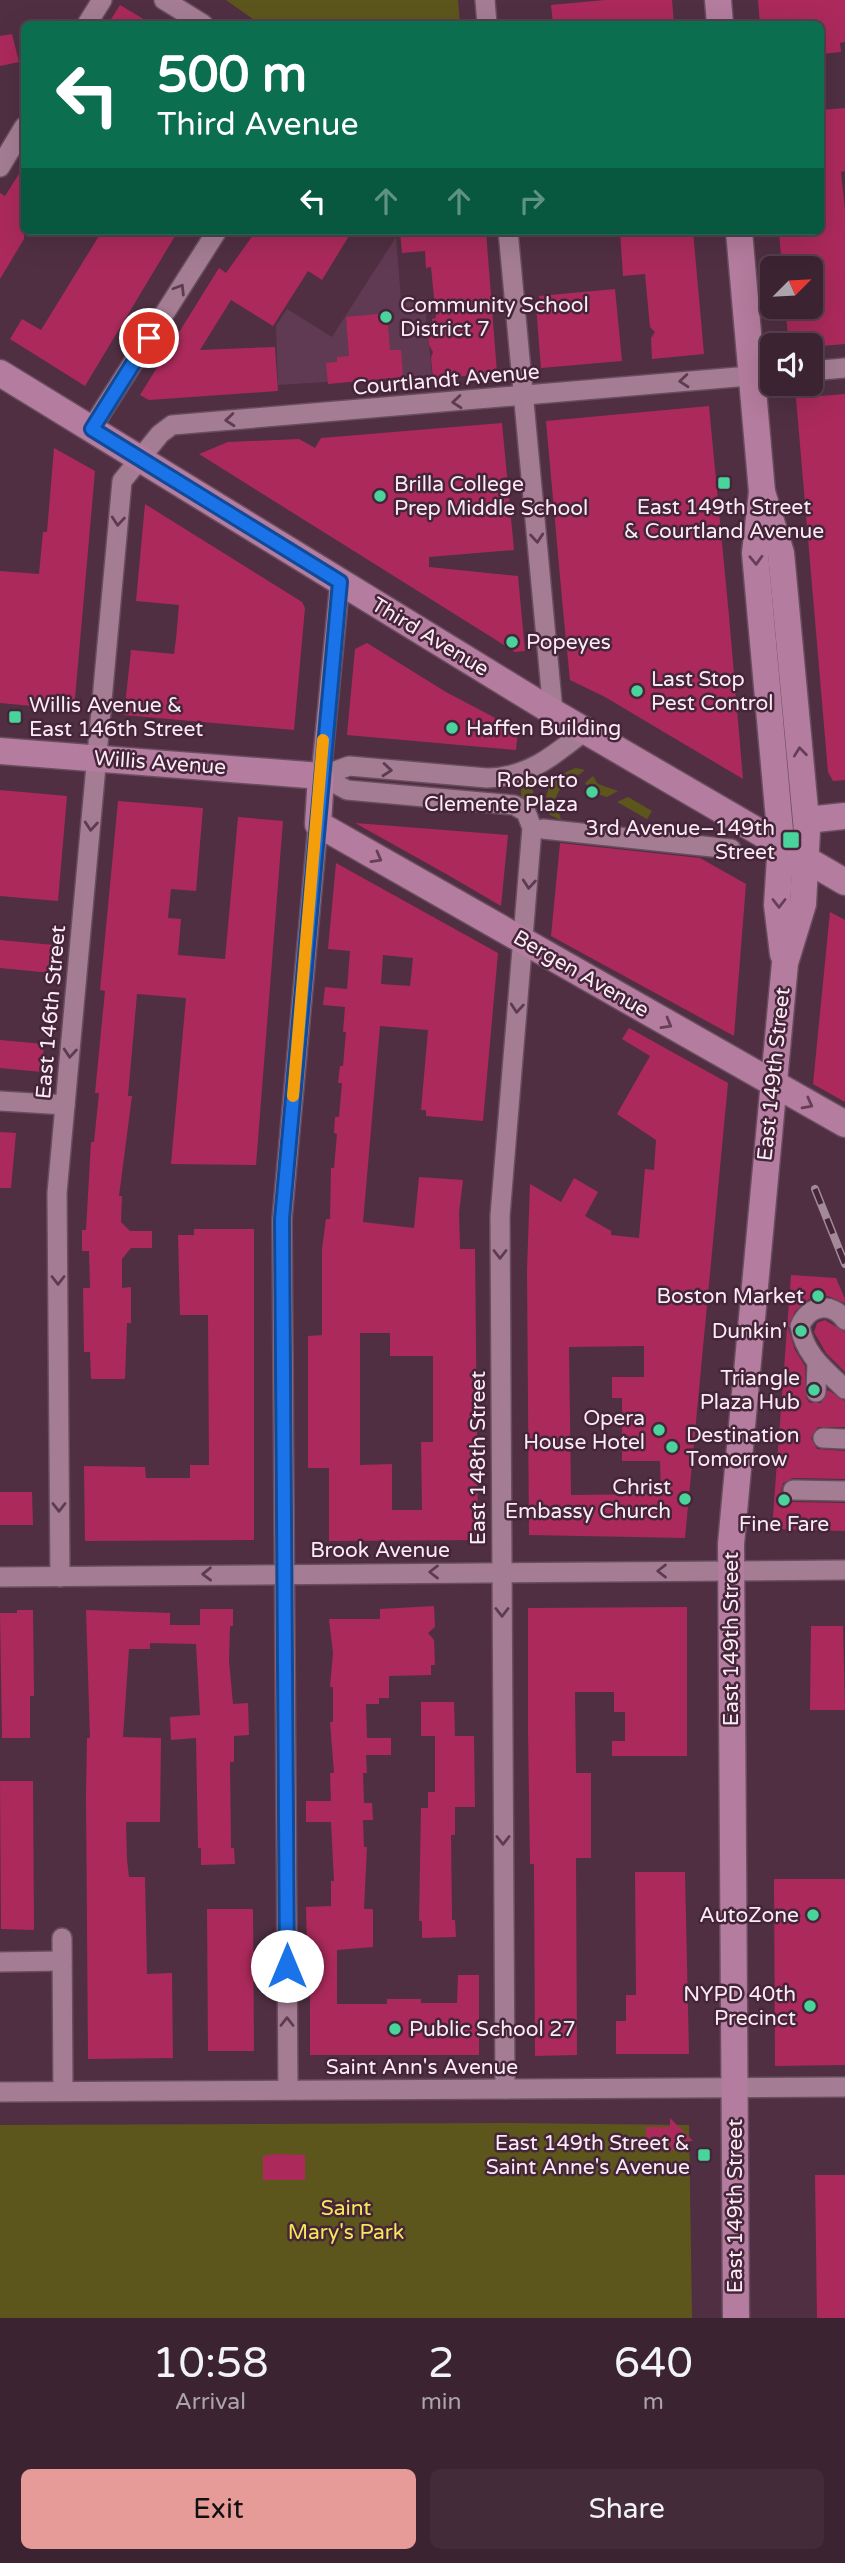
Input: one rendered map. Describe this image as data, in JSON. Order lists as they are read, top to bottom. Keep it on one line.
{"streets":{"main road":["Third Avenue","Willis Avenue","Bergen Avenue","East 149th Street"],"street":["Courtlandt Avenue","East 146th Street","East 148th Street","Brook Avenue","Saint Ann's Avenue"]},"crossings":[["Courtlandt Avenue","Third Avenue"],["Courtlandt Avenue","East 146th Street"],["Third Avenue","Willis Avenue"],["Third Avenue","East 146th Street"],["Third Avenue","East 149th Street"],["Willis Avenue","East 146th Street"],["Willis Avenue","East 148th Street"],["Bergen Avenue","East 149th Street"],["Bergen Avenue","East 148th Street"],["East 146th Street","Brook Avenue"],["East 149th Street","Brook Avenue"],["East 149th Street","Saint Ann's Avenue"],["East 148th Street","Brook Avenue"],["East 148th Street","Saint Ann's Avenue"]],"one_way":["Courtlandt Avenue","Bergen Avenue","East 146th Street","East 148th Street","Brook Avenue"],"parks":["Saint Mary's Park"],"places":{"other":["Community School District 7","Brilla College Prep Middle School","Popeyes","Last Stop Pest Control","Haffen Building","Roberto Clemente Plaza","Boston Market","Dunkin'","Triangle Plaza Hub","Opera House Hotel","Destination Tomorrow","Christ Embassy Church","Fine Fare","AutoZone","NYPD 40th Precinct","Public School 27"],"transit":["East 149th Street & Courtland Avenue","Willis Avenue & East 146th Street","3rd Avenue–149th Street","East 149th Street & Saint Anne's Avenue"]},"north":"top right","page":{"turn":["500 m","Third Avenue"],"eta":["10:58","Arrival","2","min","640","m"],"buttons":["Exit","Share"]}}
